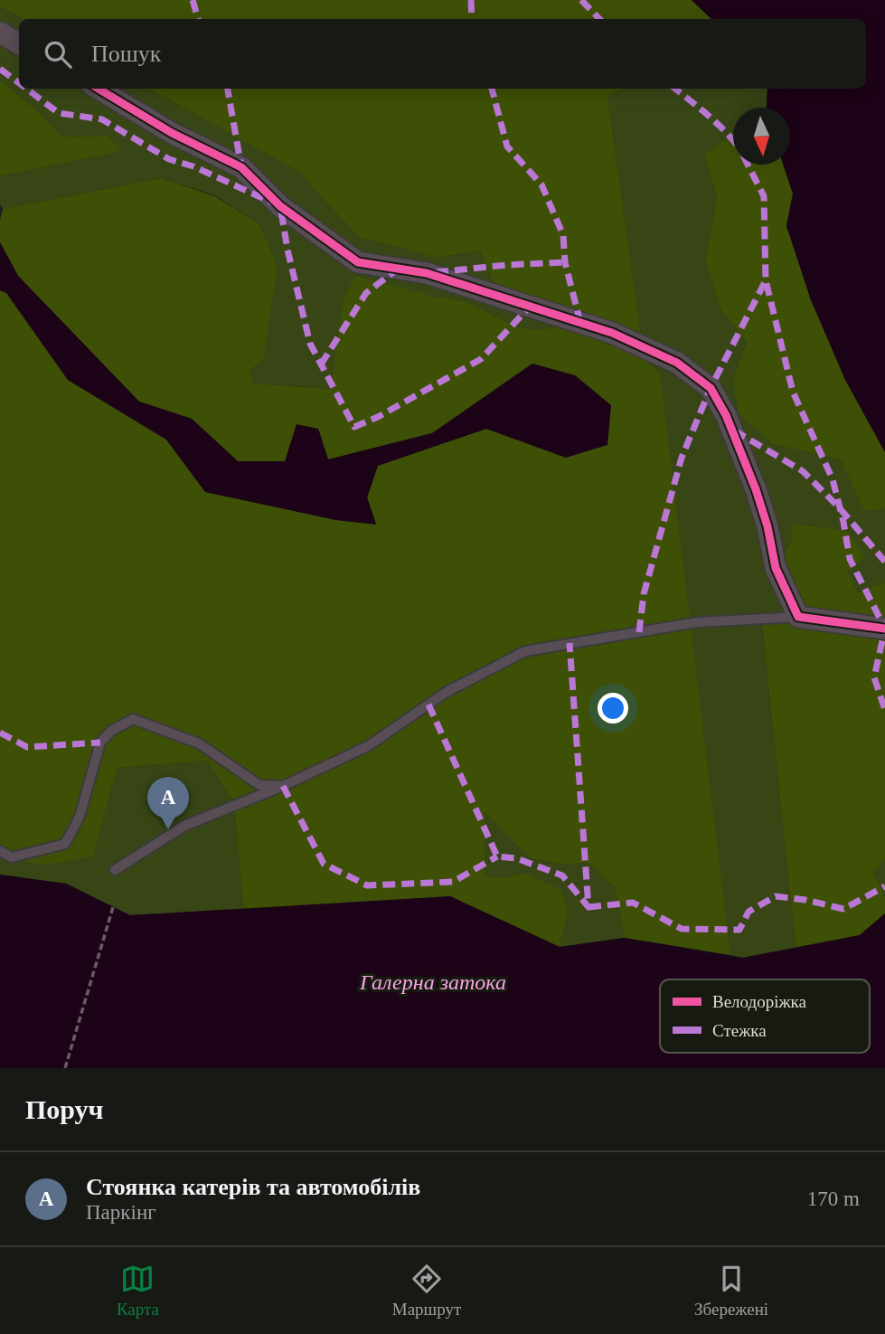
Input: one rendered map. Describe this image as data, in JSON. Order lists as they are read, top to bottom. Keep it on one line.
{"water":["Галерна затока"],"legend":["Велодоріжка","Стежка"],"north":"bottom","page":{"search":"Пошук","pins":"A","heading":"Поруч","list":[{"mark":"A","name":"Стоянка катерів та автомобілів","note":"Паркінг","value":"170 m"}],"nav":["Карта","Маршрут","Збережені"]}}
